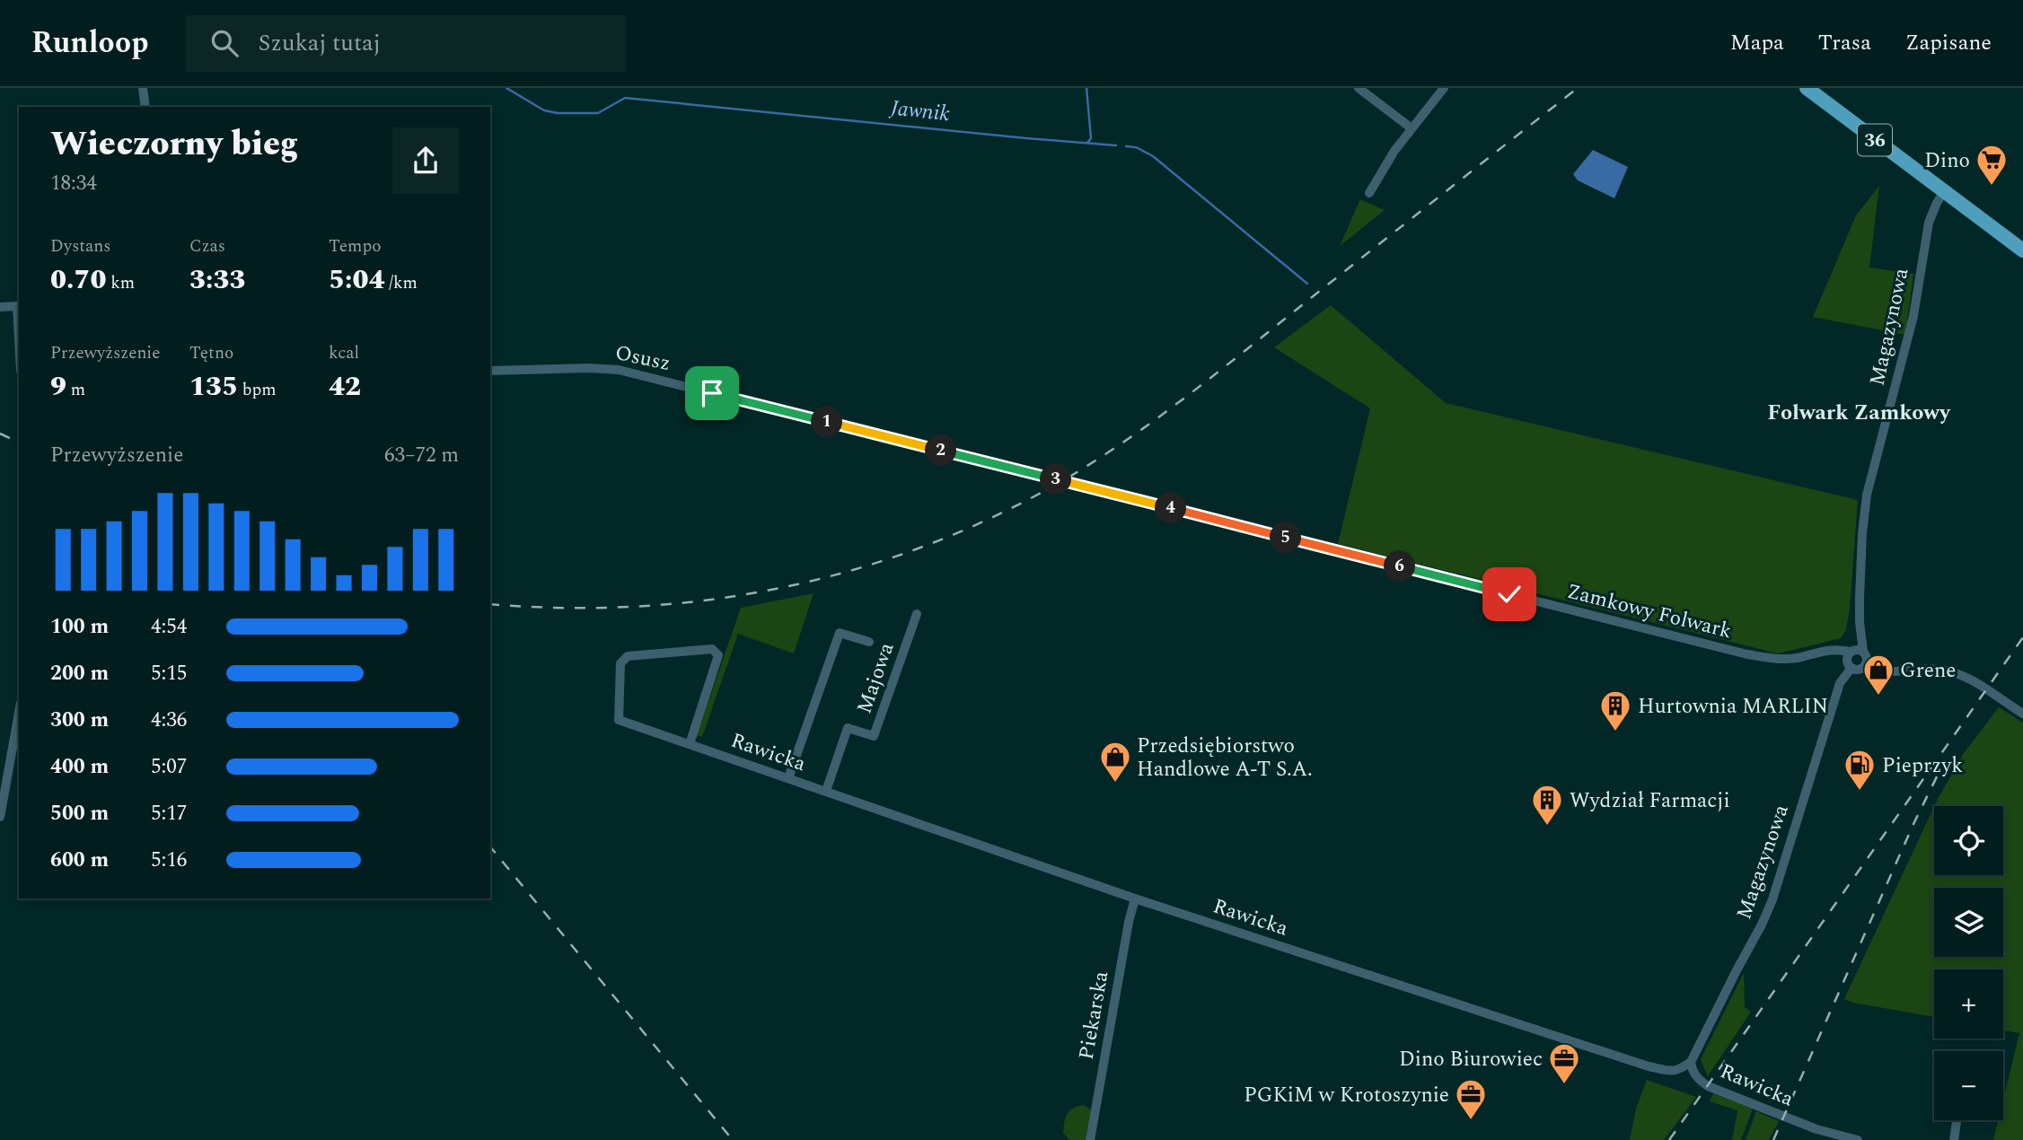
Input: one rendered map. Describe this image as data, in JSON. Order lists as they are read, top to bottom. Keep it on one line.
{"streets":{"main road":["36"],"street":["Magazynowa","Osusz","Zamkowy Folwark","Majowa","Rawicka","Piekarska"]},"crossings":[["36","Magazynowa"],["Magazynowa","Zamkowy Folwark"],["Magazynowa","Rawicka"],["Osusz","Zamkowy Folwark"],["Majowa","Rawicka"],["Rawicka","Piekarska"]],"districts":["Folwark Zamkowy"],"water":["Jawnik"],"places":{"supermarket":["Dino"],"shop":["Grene","Przedsiębiorstwo Handlowe A-T S.A."],"building":["Hurtownia MARLIN","Wydział Farmacji"],"fuel station":["Pieprzyk"],"office":["Dino Biurowiec","PGKiM w Krotoszynie"]},"page":{"header":"Runloop","search":"Szukaj tutaj","nav":["Mapa","Trasa","Zapisane"],"heading":["Wieczorny bieg","18:34"],"stats":[["Dystans","0.70 km"],["Czas","3:33"],["Tempo","5:04 /km"],["Przewyższenie","9 m"],["Tętno","135 bpm"],["kcal","42"]],"pins":["1","2","3","4","5","6"],"chart":["Przewyższenie","63–72 m"],"list":[{"name":"100 m","note":"4:54"},{"name":"200 m","note":"5:15"},{"name":"300 m","note":"4:36"},{"name":"400 m","note":"5:07"},{"name":"500 m","note":"5:17"},{"name":"600 m","note":"5:16"}],"map_buttons":["+","−"]}}
